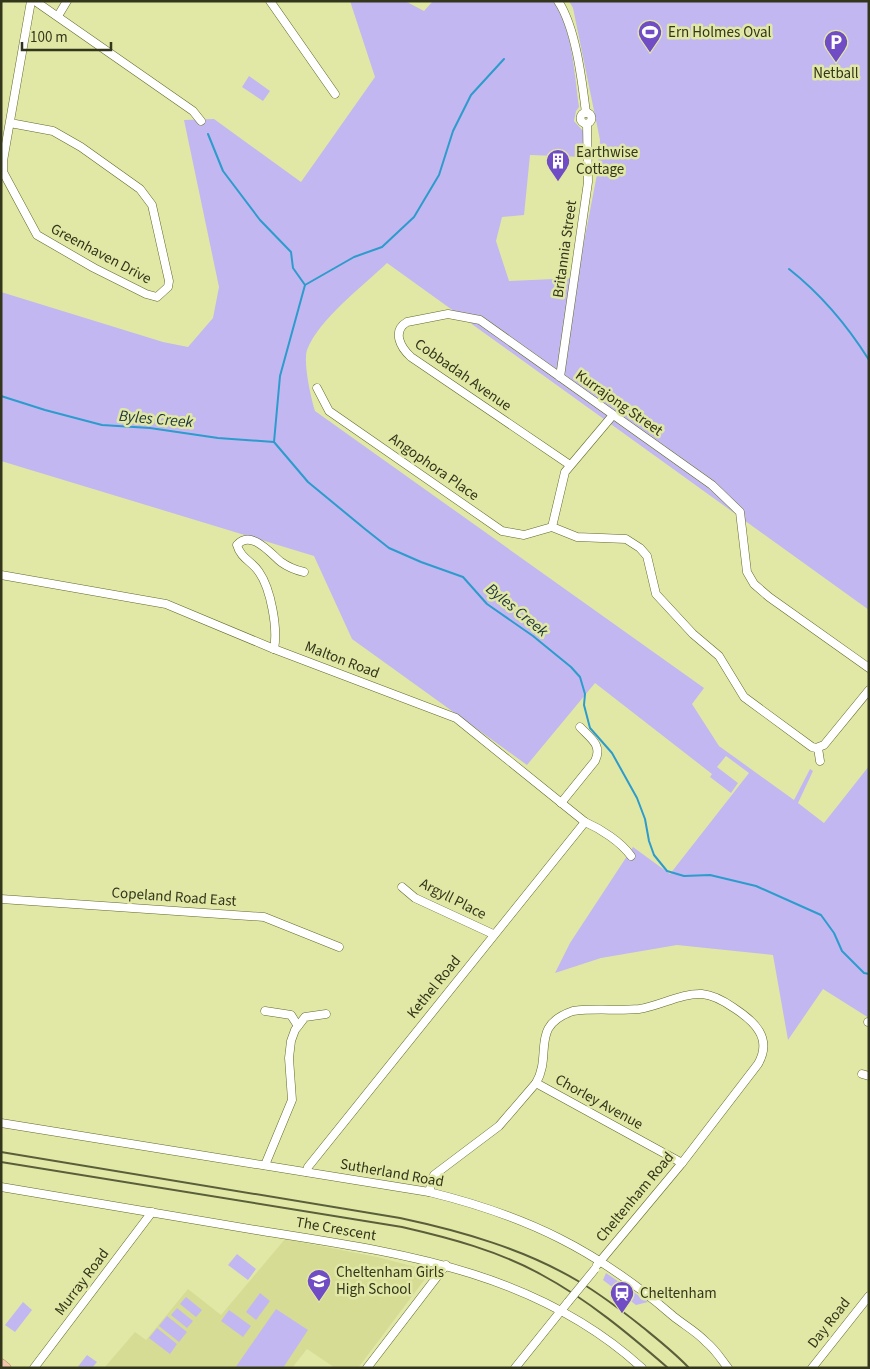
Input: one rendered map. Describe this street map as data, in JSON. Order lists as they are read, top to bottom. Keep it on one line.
{"streets":{"street":["Britannia Street","Greenhaven Drive","Cobbadah Avenue","Kurrajong Street","Angophora Place","Malton Road","Copeland Road East","Argyll Place","Kethel Road","Chorley Avenue","Sutherland Road","Cheltenham Road","The Crescent","Murray Road","Day Road"]},"crossings":[["Britannia Street","Kurrajong Street"],["Cobbadah Avenue","Kurrajong Street"],["Malton Road","Kethel Road"],["Argyll Place","Kethel Road"],["Kethel Road","Sutherland Road"],["Chorley Avenue","Sutherland Road"],["Chorley Avenue","Cheltenham Road"],["Sutherland Road","Cheltenham Road"],["Cheltenham Road","The Crescent"],["The Crescent","Murray Road"]],"water":["Byles Creek"],"places":{"sports":["Ern Holmes Oval"],"parking":["Netball"],"building":["Earthwise Cottage"],"school or university":["Cheltenham Girls High School"],"station":["Cheltenham"]},"scale_bar":"100 m"}
